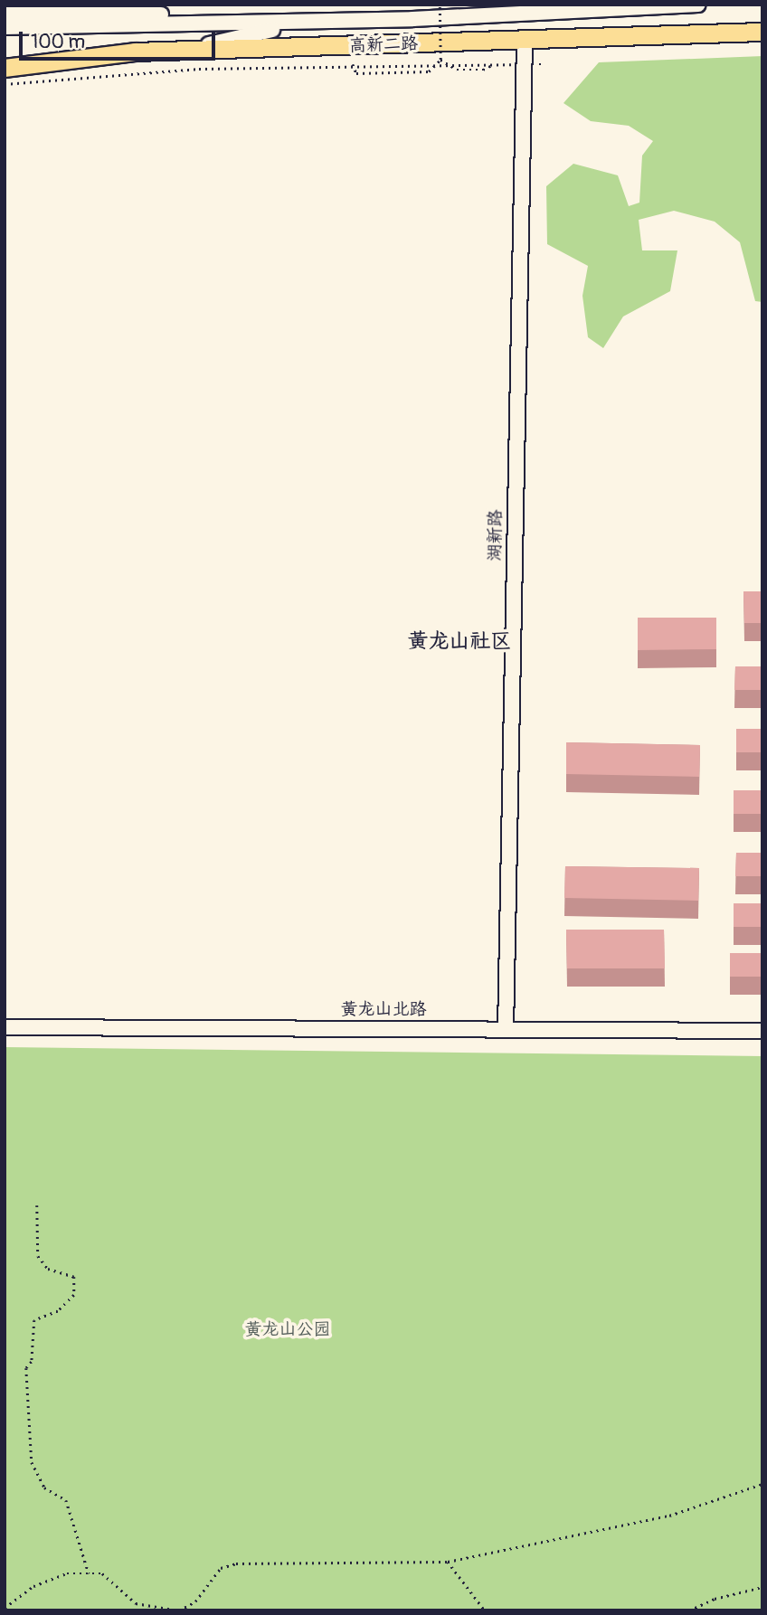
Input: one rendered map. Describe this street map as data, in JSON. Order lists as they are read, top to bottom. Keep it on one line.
{"streets":{"main road":["高新二路"],"street":["湖新路","黄龙山北路"]},"crossings":[["高新二路","湖新路"],["湖新路","黄龙山北路"]],"districts":["黄龙山社区"],"parks":["黄龙山公园"],"scale_bar":"100 m"}
